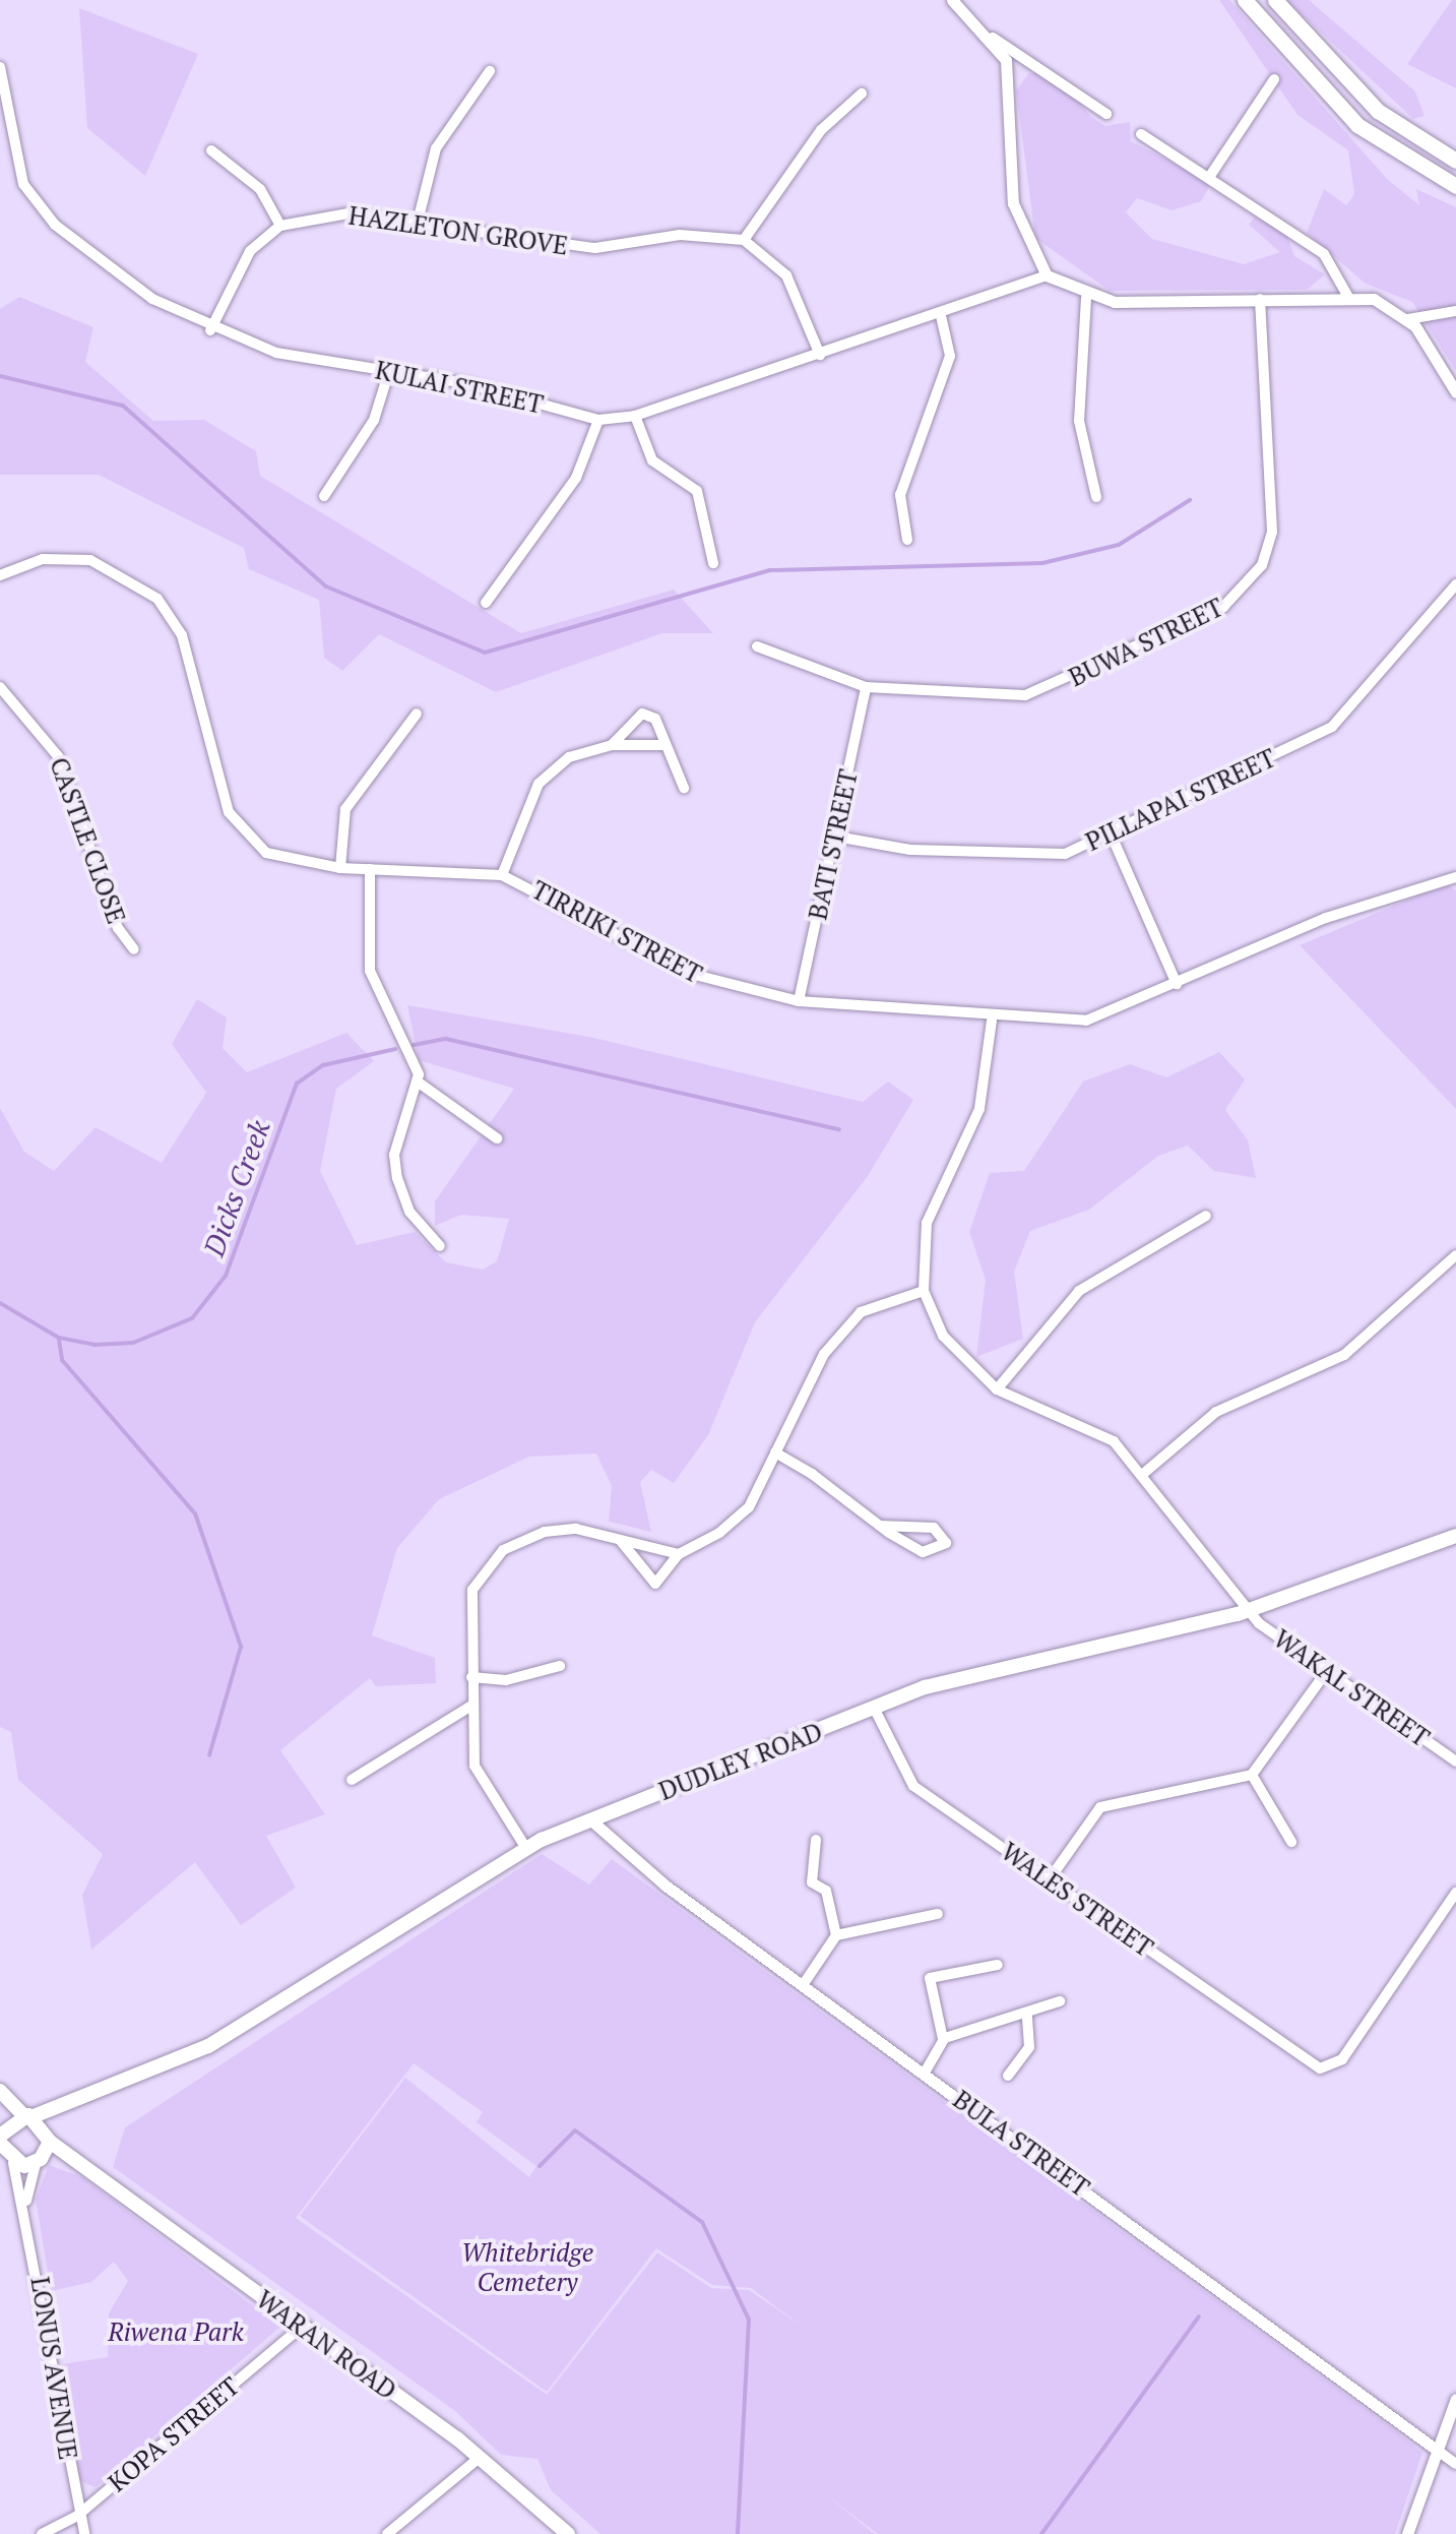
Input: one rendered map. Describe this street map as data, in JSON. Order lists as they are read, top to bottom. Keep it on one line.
{"streets":{"main road":["DUDLEY ROAD","WARAN ROAD"],"street":["HAZLETON GROVE","KULAI STREET","BUWA STREET","PILLAPAI STREET","CASTLE CLOSE","BATI STREET","TIRRIKI STREET","WAKAL STREET","WALES STREET","BULA STREET","LONUS AVENUE","KOPA STREET"]},"crossings":[["BUWA STREET","BATI STREET"],["PILLAPAI STREET","BATI STREET"],["BATI STREET","TIRRIKI STREET"],["WAKAL STREET","DUDLEY ROAD"],["DUDLEY ROAD","WALES STREET"],["DUDLEY ROAD","BULA STREET"],["DUDLEY ROAD","WARAN ROAD"],["DUDLEY ROAD","LONUS AVENUE"],["WARAN ROAD","LONUS AVENUE"],["WARAN ROAD","KOPA STREET"],["LONUS AVENUE","KOPA STREET"]],"water":["Dicks Creek"],"parks":["Whitebridge Cemetery","Riwena Park"]}
